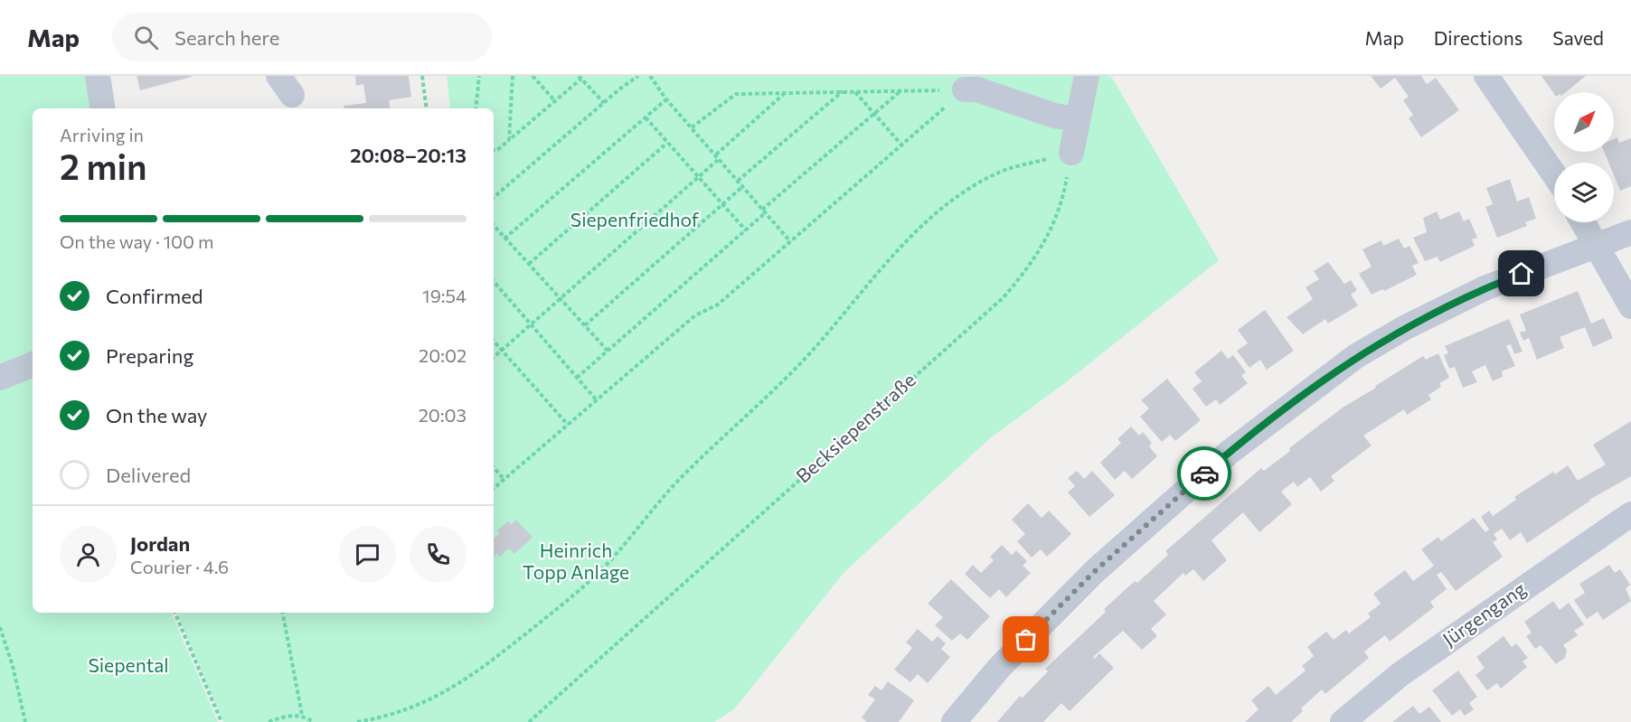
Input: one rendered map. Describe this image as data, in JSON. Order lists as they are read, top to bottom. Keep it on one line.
{"streets":{"street":["Jürgengang"],"path":["Becksiepenstraße"]},"parks":["Siepenfriedhof","Heinrich Topp Anlage","Siepental"],"north":"top right","page":{"header":"Map","search":"Search here","nav":["Map","Directions","Saved"],"heading":["2 min","Arriving in","20:08–20:13"],"panel":["Jordan","Courier · 4.6"],"bar":"On the way · 100 m","list":[["Confirmed","19:54"],["Preparing","20:02"],["On the way","20:03"],"Delivered"]}}
